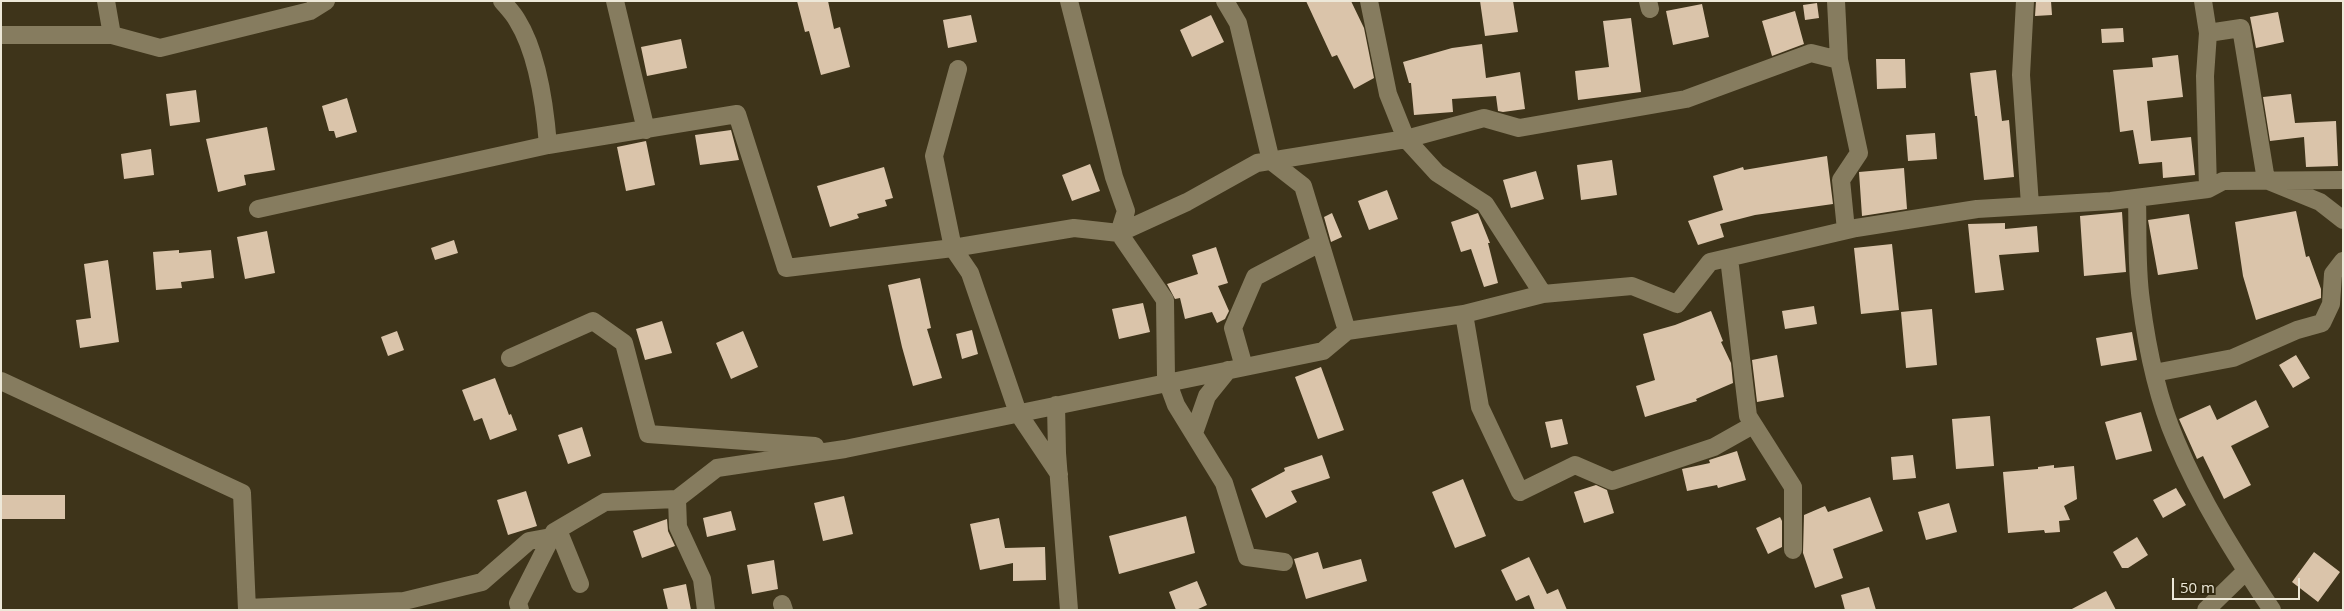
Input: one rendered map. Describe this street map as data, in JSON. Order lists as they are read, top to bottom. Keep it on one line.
{"scale_bar":"50 m"}
